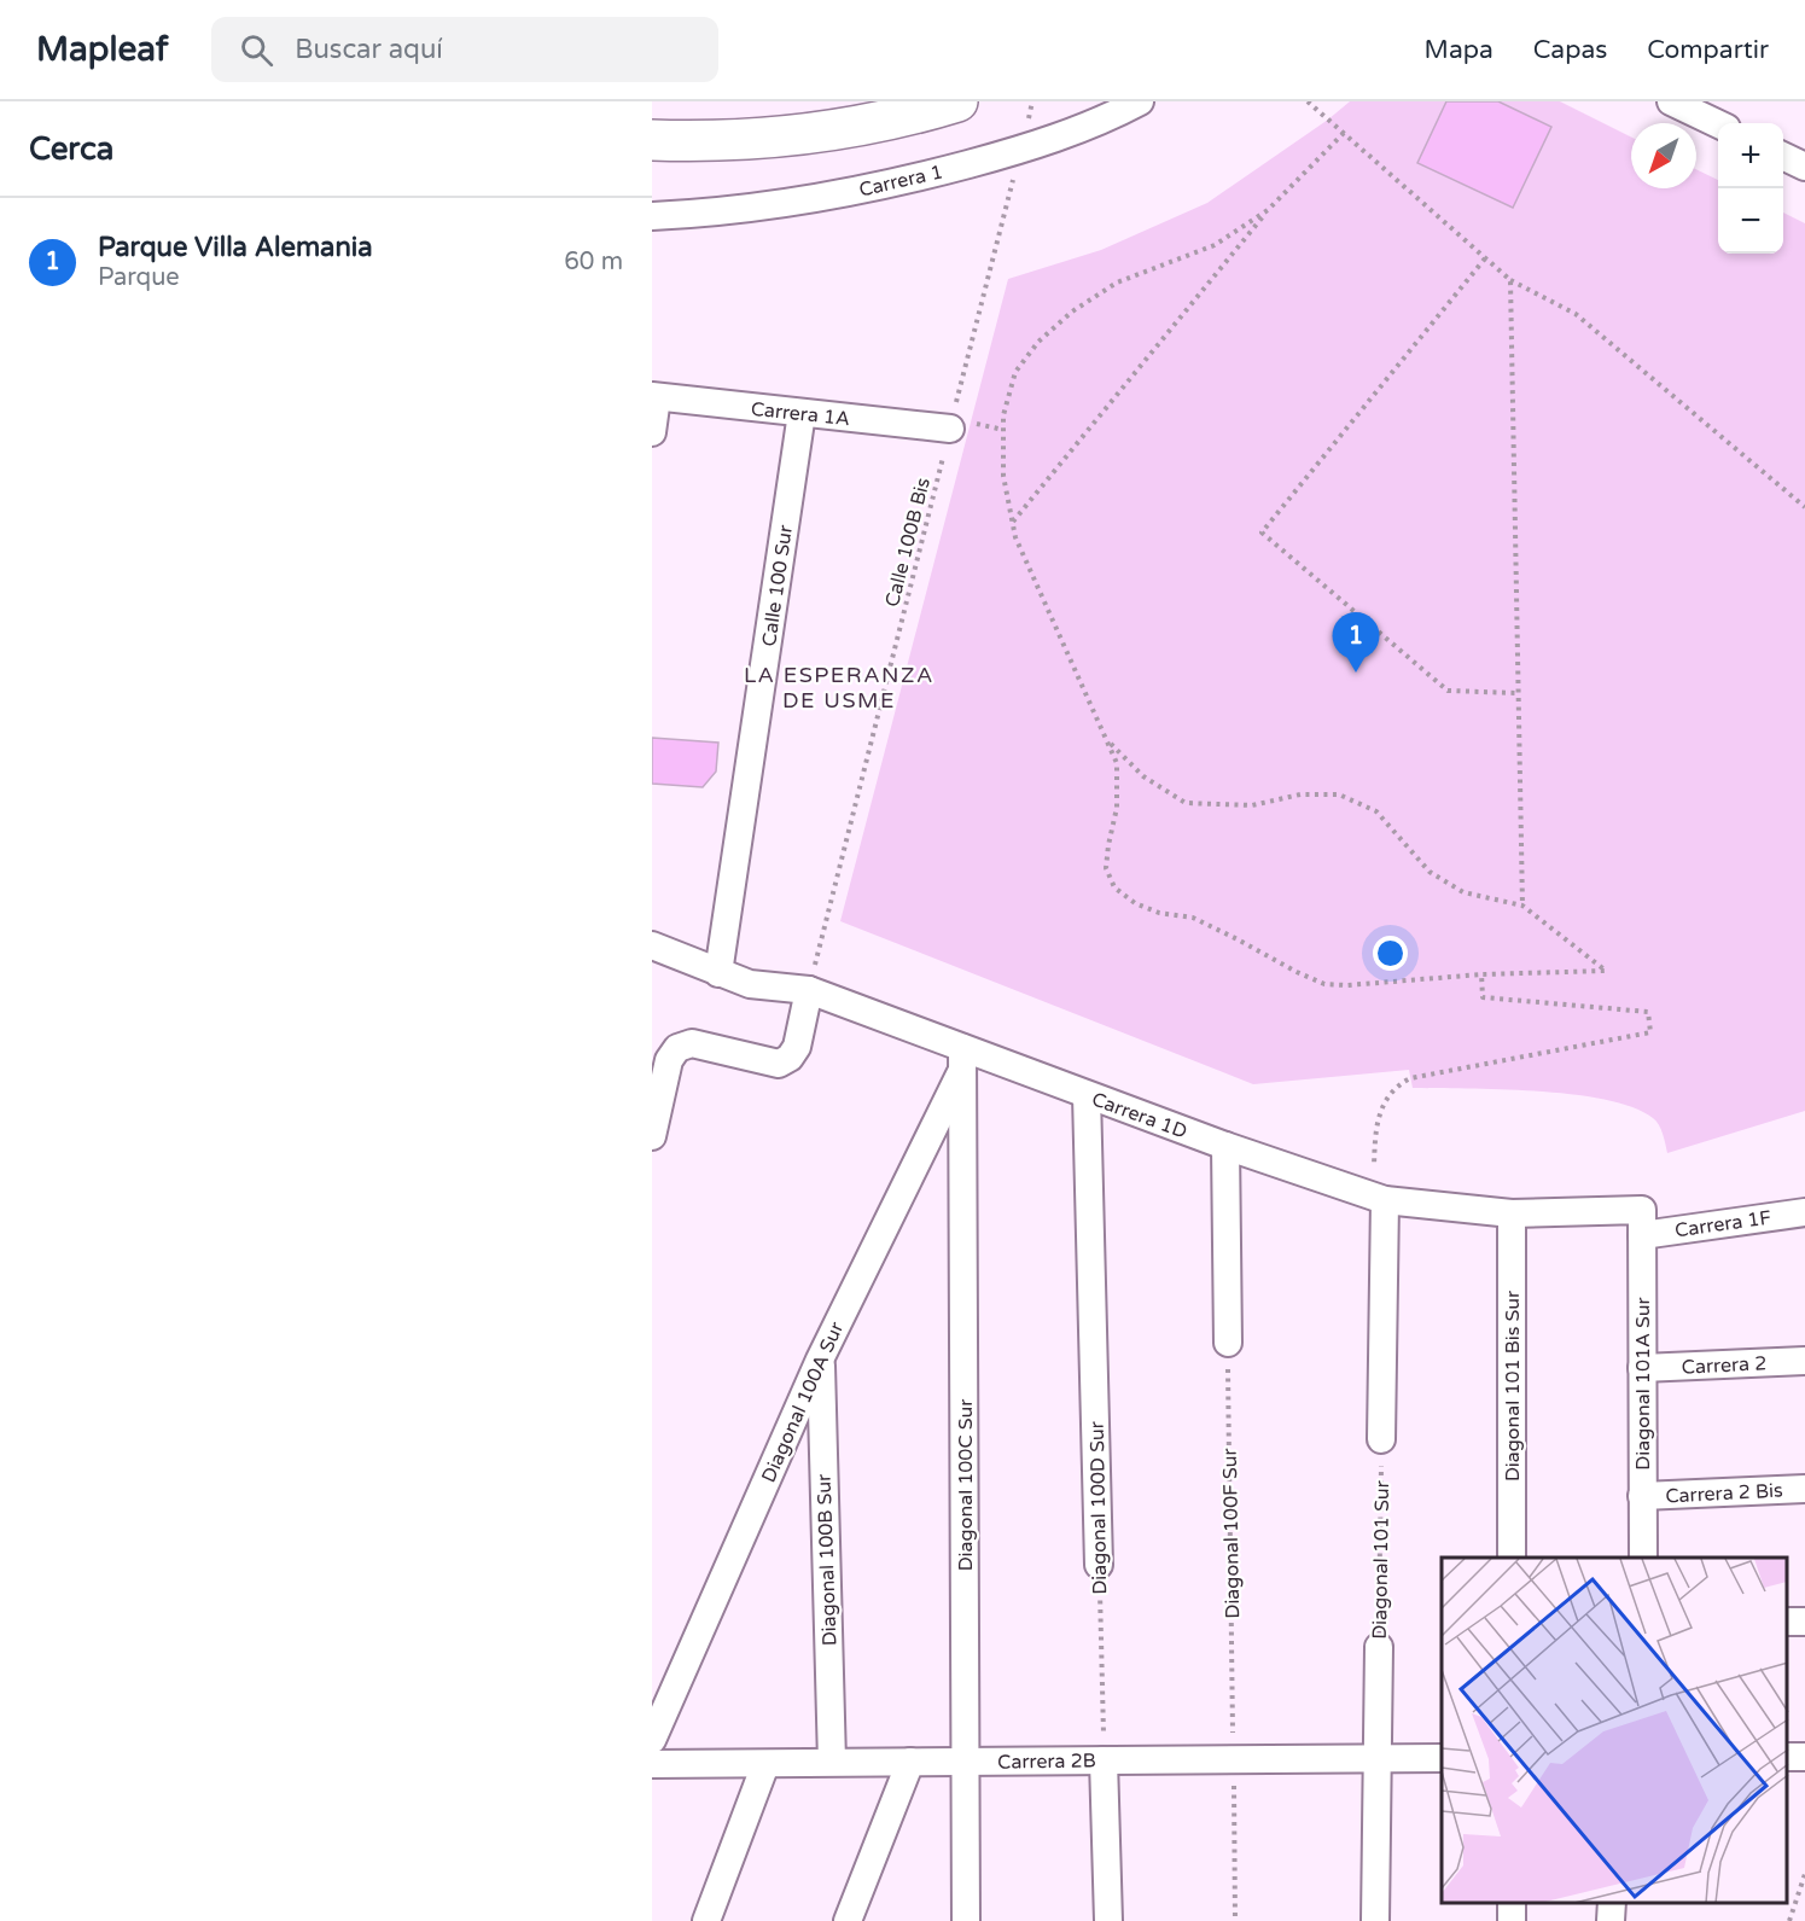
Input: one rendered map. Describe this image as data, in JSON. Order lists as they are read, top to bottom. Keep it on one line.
{"streets":{"street":["Carrera 1","Carrera 1A","Calle 100 Sur","Carrera 1D","Carrera 1F","Carrera 2","Diagonal 101A Sur","Diagonal 101 Bis Sur","Diagonal 100A Sur","Diagonal 100C Sur","Carrera 2 Bis","Diagonal 100D Sur","Diagonal 100B Sur","Diagonal 101 Sur","Carrera 2B"],"path":["Calle 100B Bis","Diagonal 100F Sur"]},"crossings":[["Carrera 1","Calle 100B Bis"],["Carrera 1A","Calle 100B Bis"],["Carrera 1A","Calle 100 Sur"],["Calle 100B Bis","Carrera 1D"],["Calle 100 Sur","Carrera 1D"],["Carrera 1D","Carrera 1F"],["Carrera 1D","Diagonal 101A Sur"],["Carrera 1D","Diagonal 101 Bis Sur"],["Carrera 1D","Diagonal 100A Sur"],["Carrera 1D","Diagonal 100C Sur"],["Carrera 1D","Diagonal 100D Sur"],["Carrera 1F","Diagonal 101A Sur"],["Carrera 2","Diagonal 101A Sur"],["Diagonal 101A Sur","Carrera 2 Bis"],["Diagonal 100A Sur","Diagonal 100C Sur"],["Diagonal 100A Sur","Diagonal 100B Sur"],["Diagonal 100C Sur","Carrera 2B"],["Diagonal 100D Sur","Carrera 2B"],["Diagonal 100F Sur","Carrera 2B"],["Diagonal 100B Sur","Carrera 2B"],["Diagonal 101 Sur","Carrera 2B"]],"districts":["LA ESPERANZA DE USME"],"north":"bottom left","page":{"header":"Mapleaf","search":"Buscar aquí","nav":["Mapa","Capas","Compartir"],"heading":"Cerca","map_buttons":["+","−"],"list":[{"mark":"1","name":"Parque Villa Alemania","note":"Parque","value":"60 m"}],"pins":"1"}}
